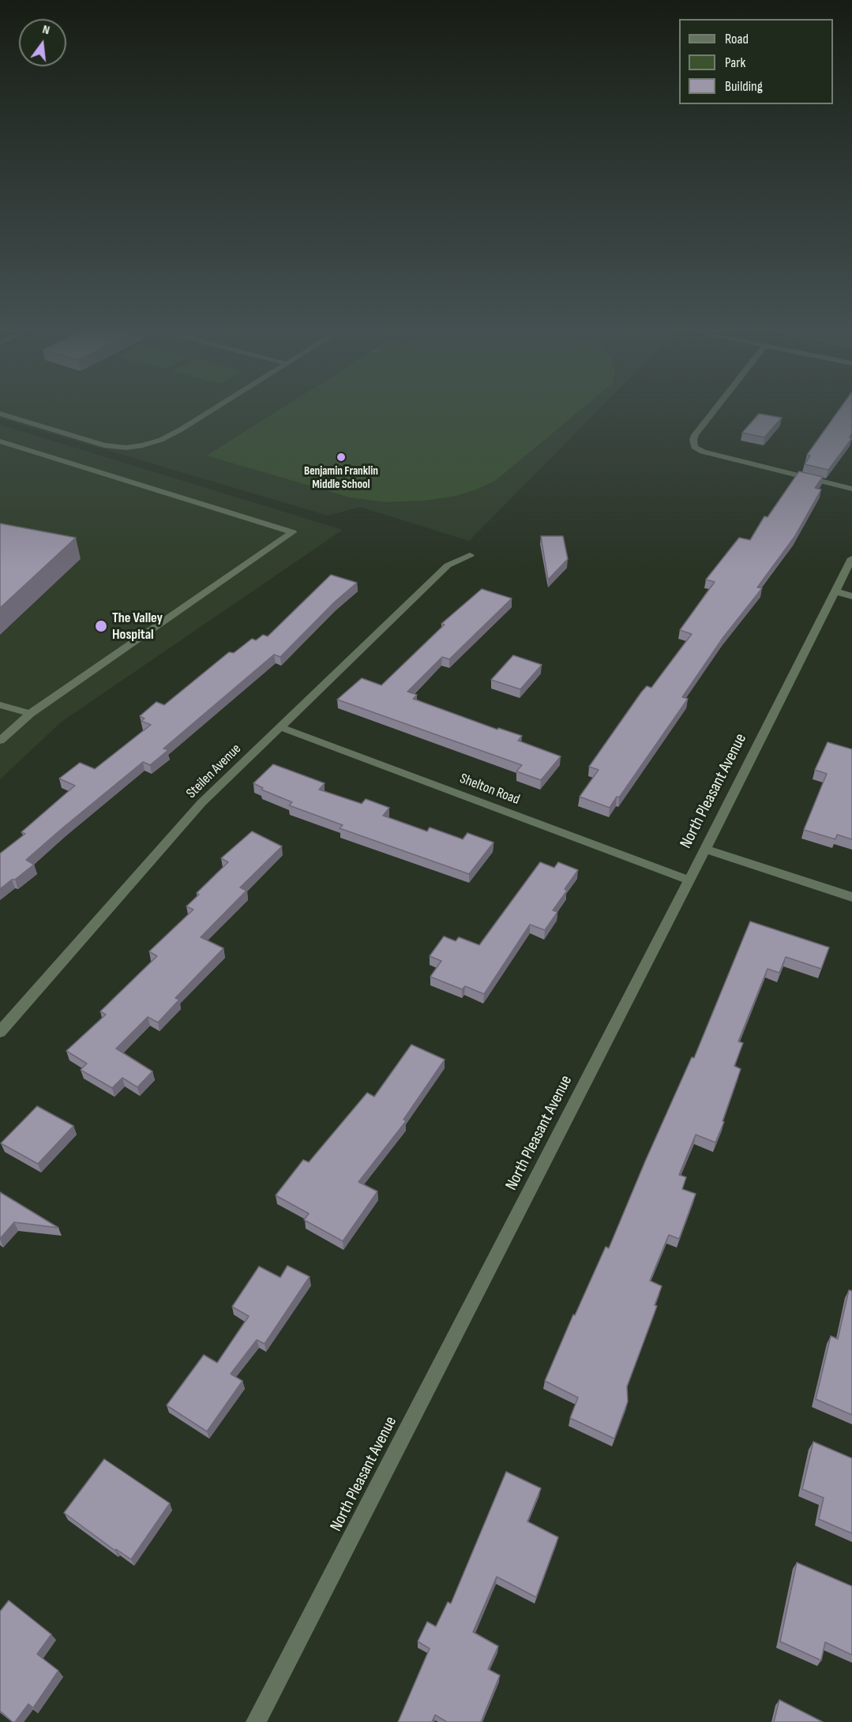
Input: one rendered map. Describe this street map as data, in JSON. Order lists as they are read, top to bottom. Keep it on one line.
{"streets":{"street":["Steilen Avenue","Shelton Road","North Pleasant Avenue"]},"crossings":[["Steilen Avenue","Shelton Road"],["Shelton Road","North Pleasant Avenue"]],"places":["Benjamin Franklin Middle School","The Valley Hospital"],"legend":["Road","Park","Building"],"north":"top"}
